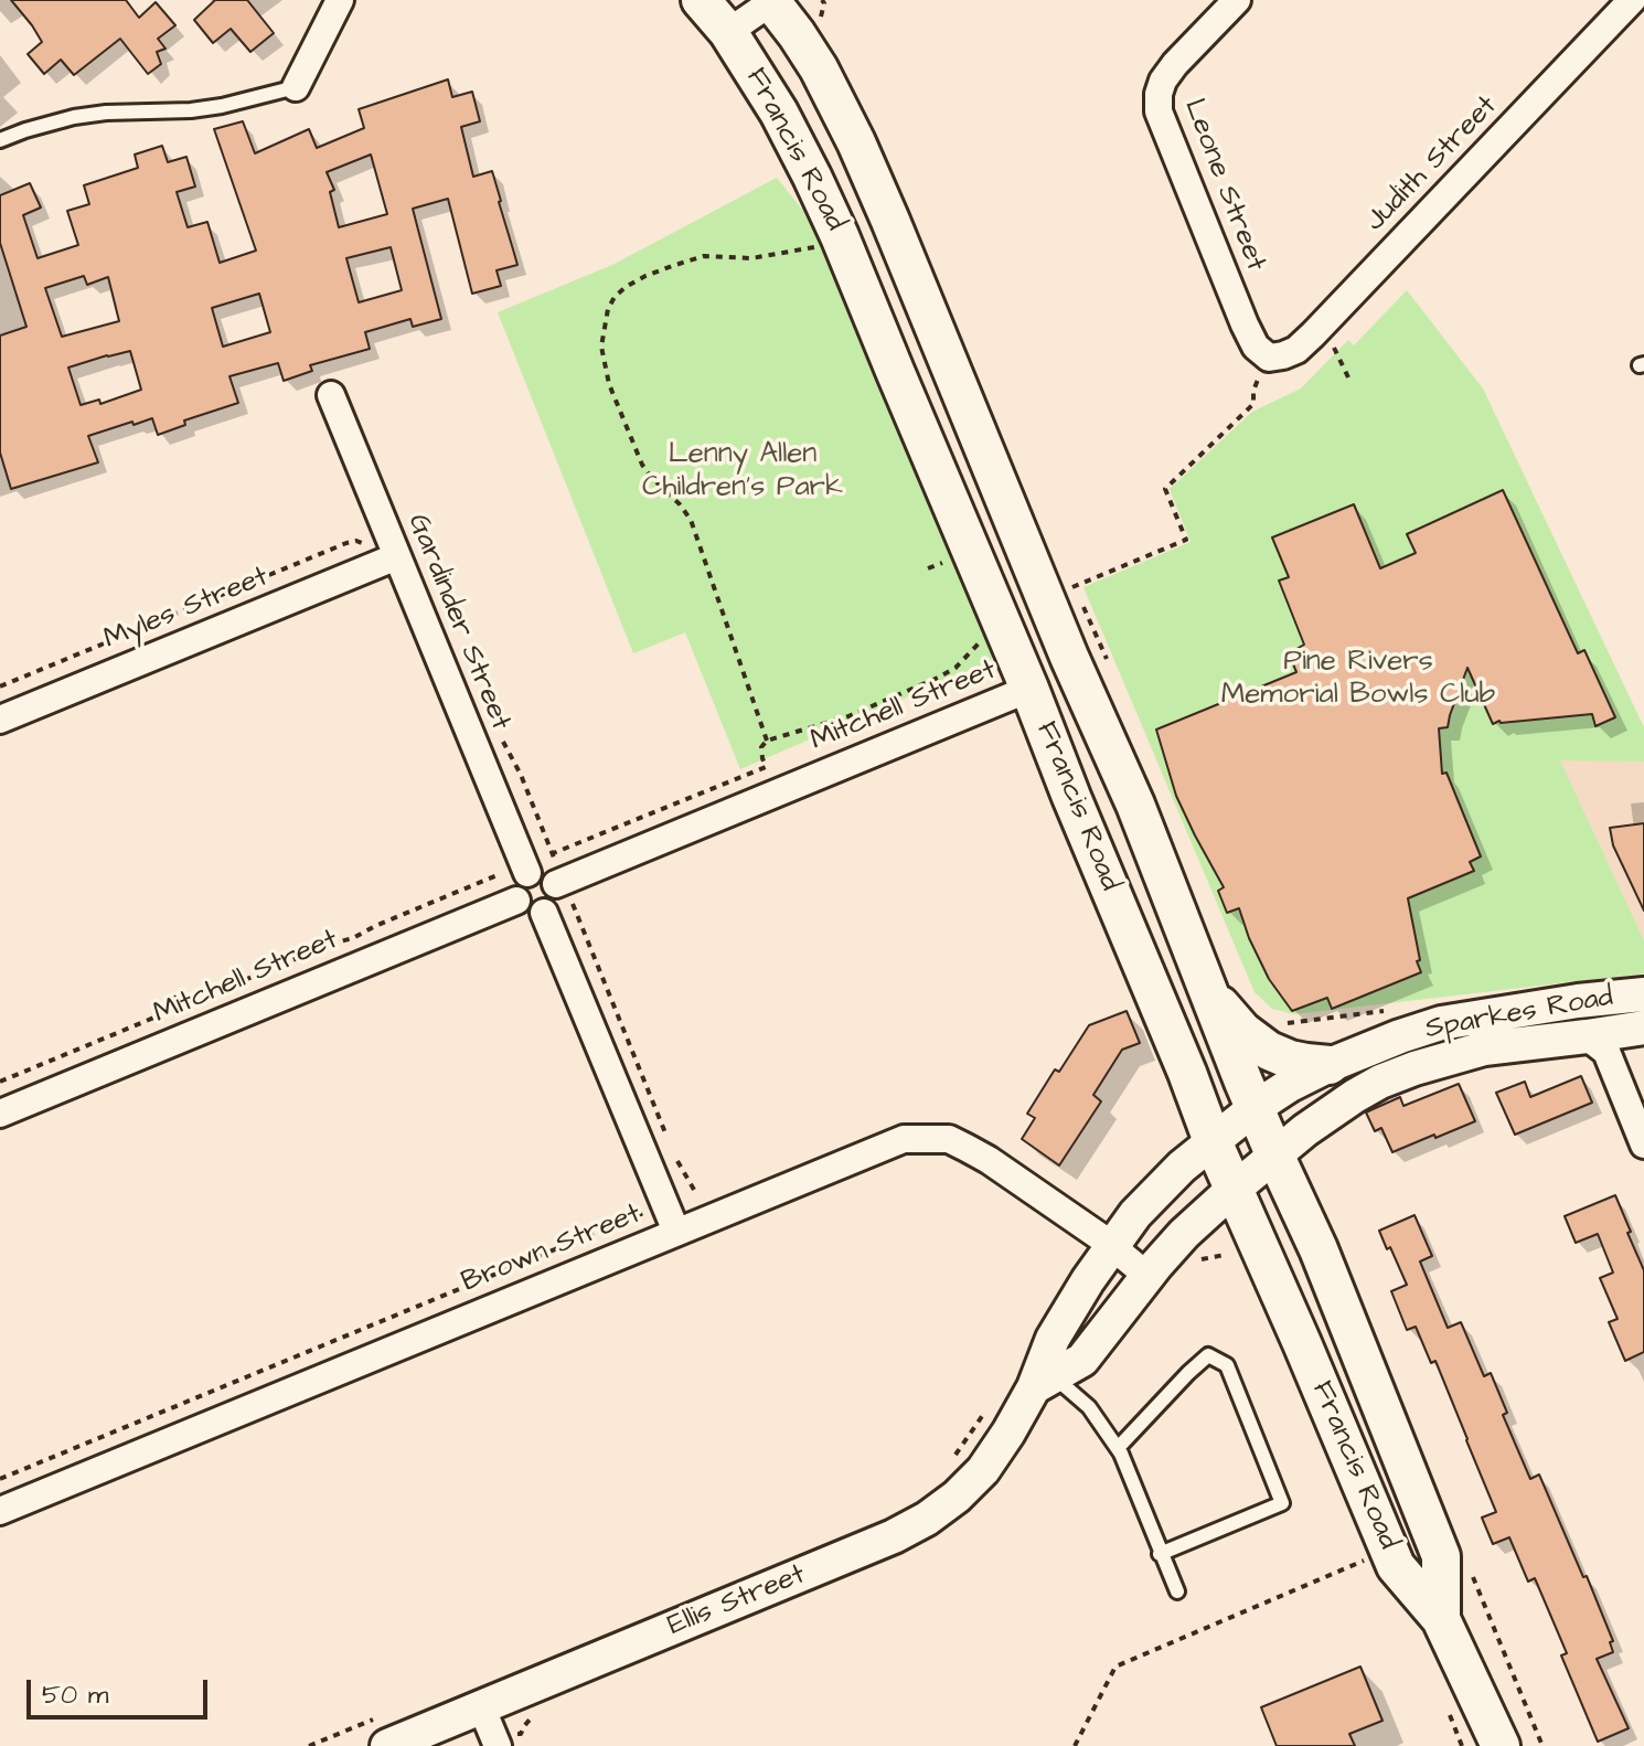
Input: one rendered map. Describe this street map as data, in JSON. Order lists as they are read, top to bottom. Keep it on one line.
{"streets":{"main road":["Francis Road"],"street":["Judith Street","Leone Street","Myles Street","Gardinder Street","Mitchell Street","Sparkes Road","Brown Street","Ellis Street"]},"crossings":[["Francis Road","Mitchell Street"],["Francis Road","Sparkes Road"],["Francis Road","Ellis Street"],["Judith Street","Leone Street"],["Myles Street","Gardinder Street"],["Gardinder Street","Mitchell Street"],["Sparkes Road","Ellis Street"],["Brown Street","Ellis Street"]],"parks":["Lenny Allen Children's Park","Pine Rivers Memorial Bowls Club"],"scale_bar":"50 m"}
